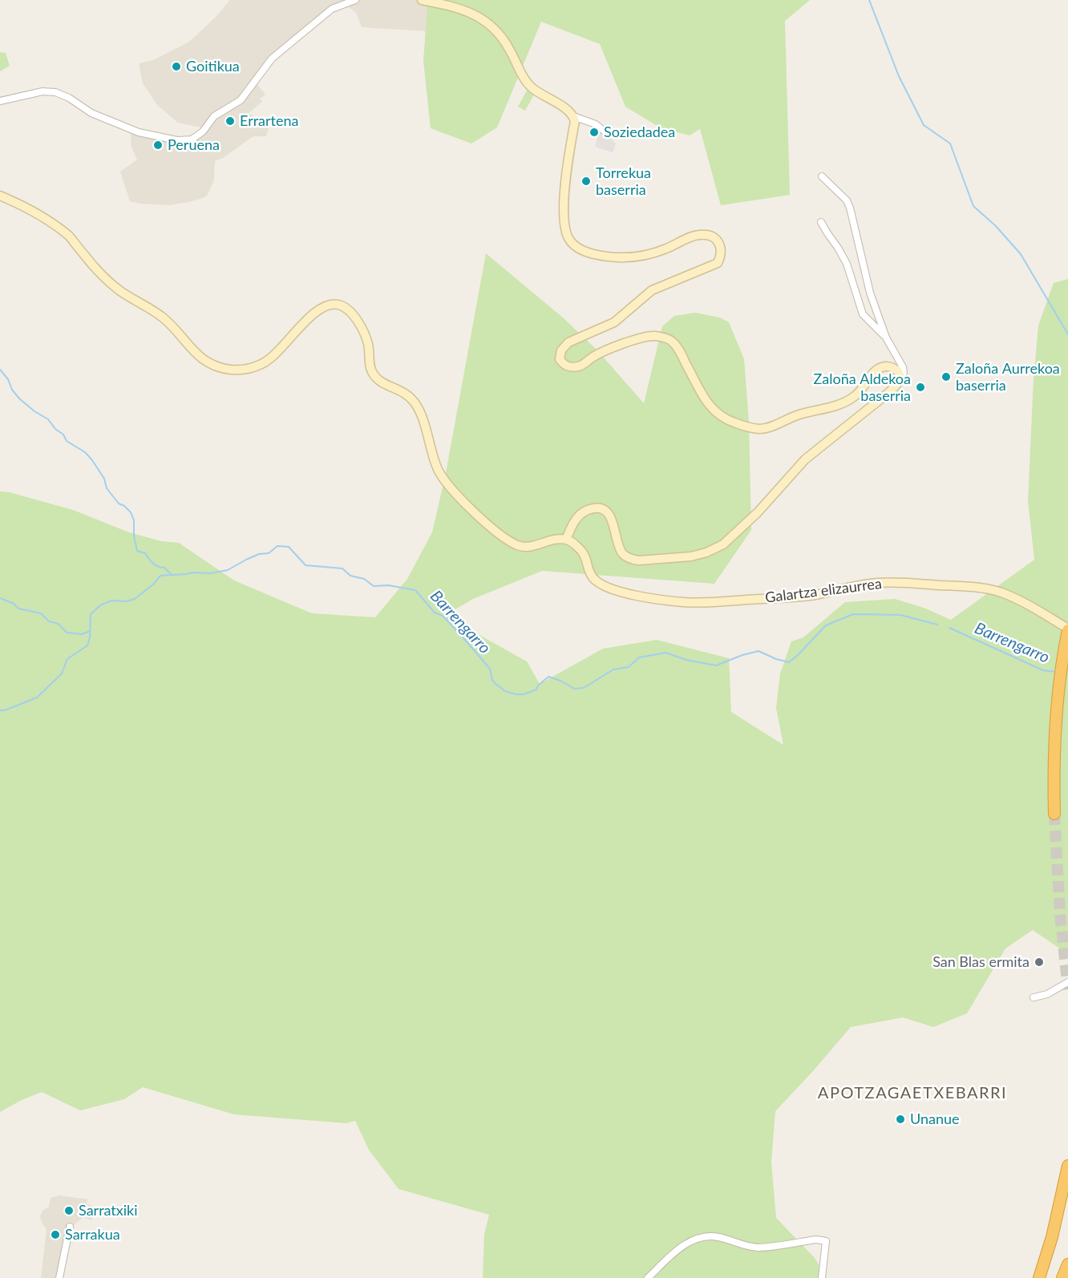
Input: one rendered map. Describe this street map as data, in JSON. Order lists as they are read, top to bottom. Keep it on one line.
{"streets":{"street":["Galartza elizaurrea"]},"districts":["APOTZAGAETXEBARRI"],"water":["Barrengarro"],"places":["Goitikua","Errartena","Soziedadea","Peruena","Torrekua baserria","Zaloña Aurrekoa baserria","Zaloña Aldekoa baserria","San Blas ermita","Unanue","Sarratxiki","Sarrakua"]}
